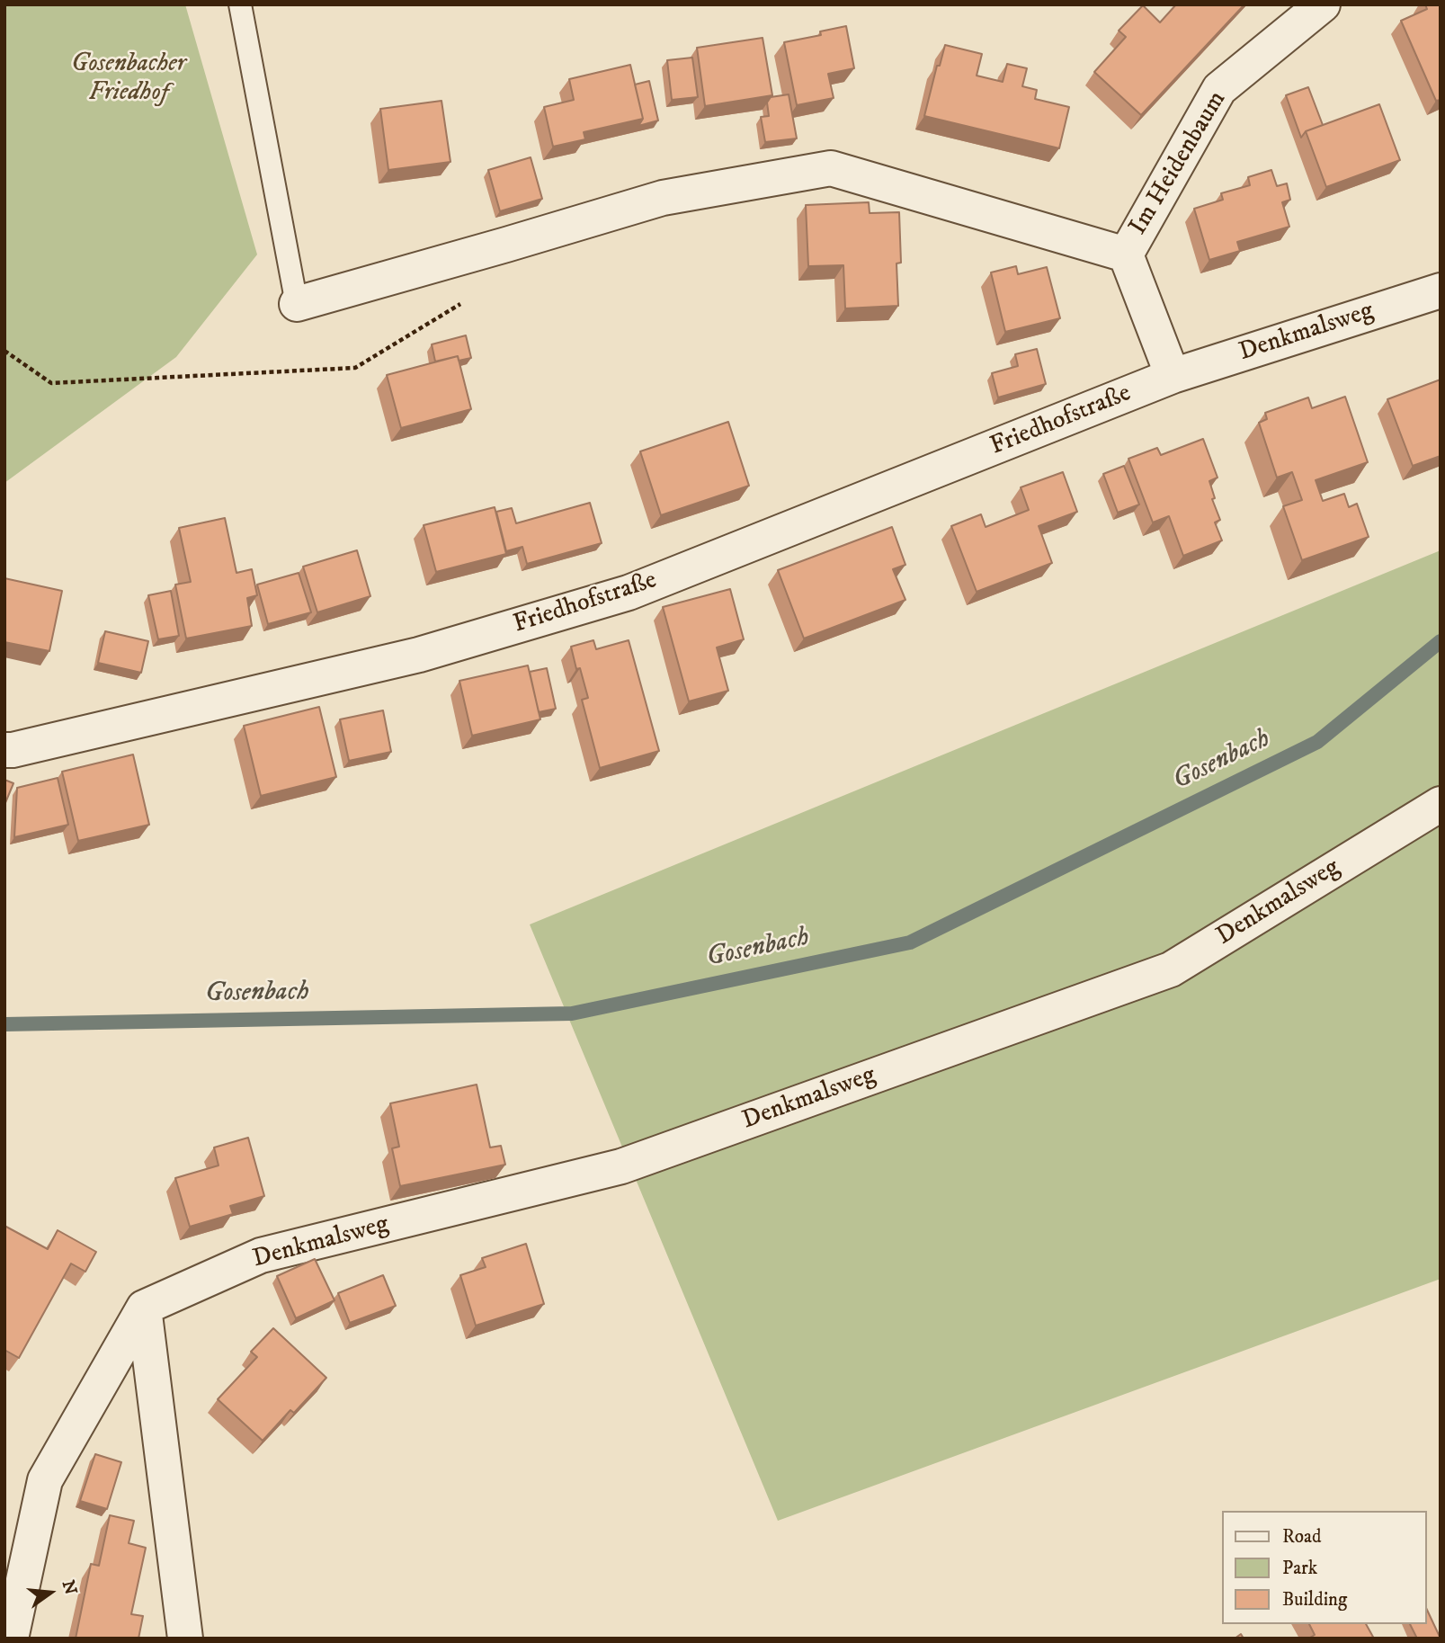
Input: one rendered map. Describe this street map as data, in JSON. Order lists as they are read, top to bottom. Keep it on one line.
{"streets":{"street":["Im Heidenbaum","Denkmalsweg","Friedhofstraße"]},"crossings":[["Denkmalsweg","Friedhofstraße"]],"water":["Gosenbach"],"parks":["Gosenbacher Friedhof"],"legend":["Road","Park","Building"],"north":"right"}
